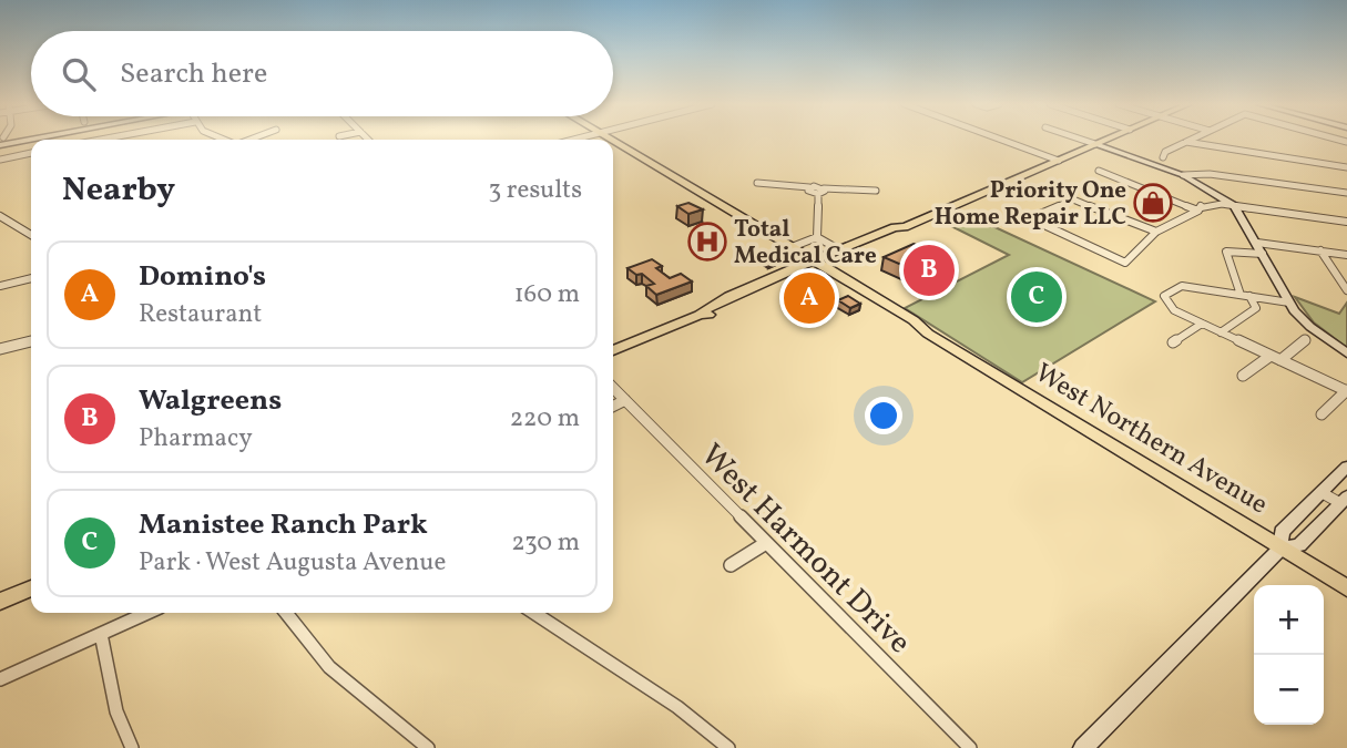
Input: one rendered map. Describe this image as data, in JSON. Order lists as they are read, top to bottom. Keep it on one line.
{"streets":{"main road":["West Northern Avenue"],"street":["West Harmont Drive"]},"places":{"shop":["Priority One Home Repair LLC"],"hospital":["Total Medical Care"]},"page":{"search":"Search here","heading":["Nearby","3 results"],"pins":["B","C","A"],"list":[{"mark":"A","name":"Domino's","note":"Restaurant","value":"160 m"},{"mark":"B","name":"Walgreens","note":"Pharmacy","value":"220 m"},{"mark":"C","name":"Manistee Ranch Park","note":"Park · West Augusta Avenue","value":"230 m"}],"map_buttons":["+","−"]}}
